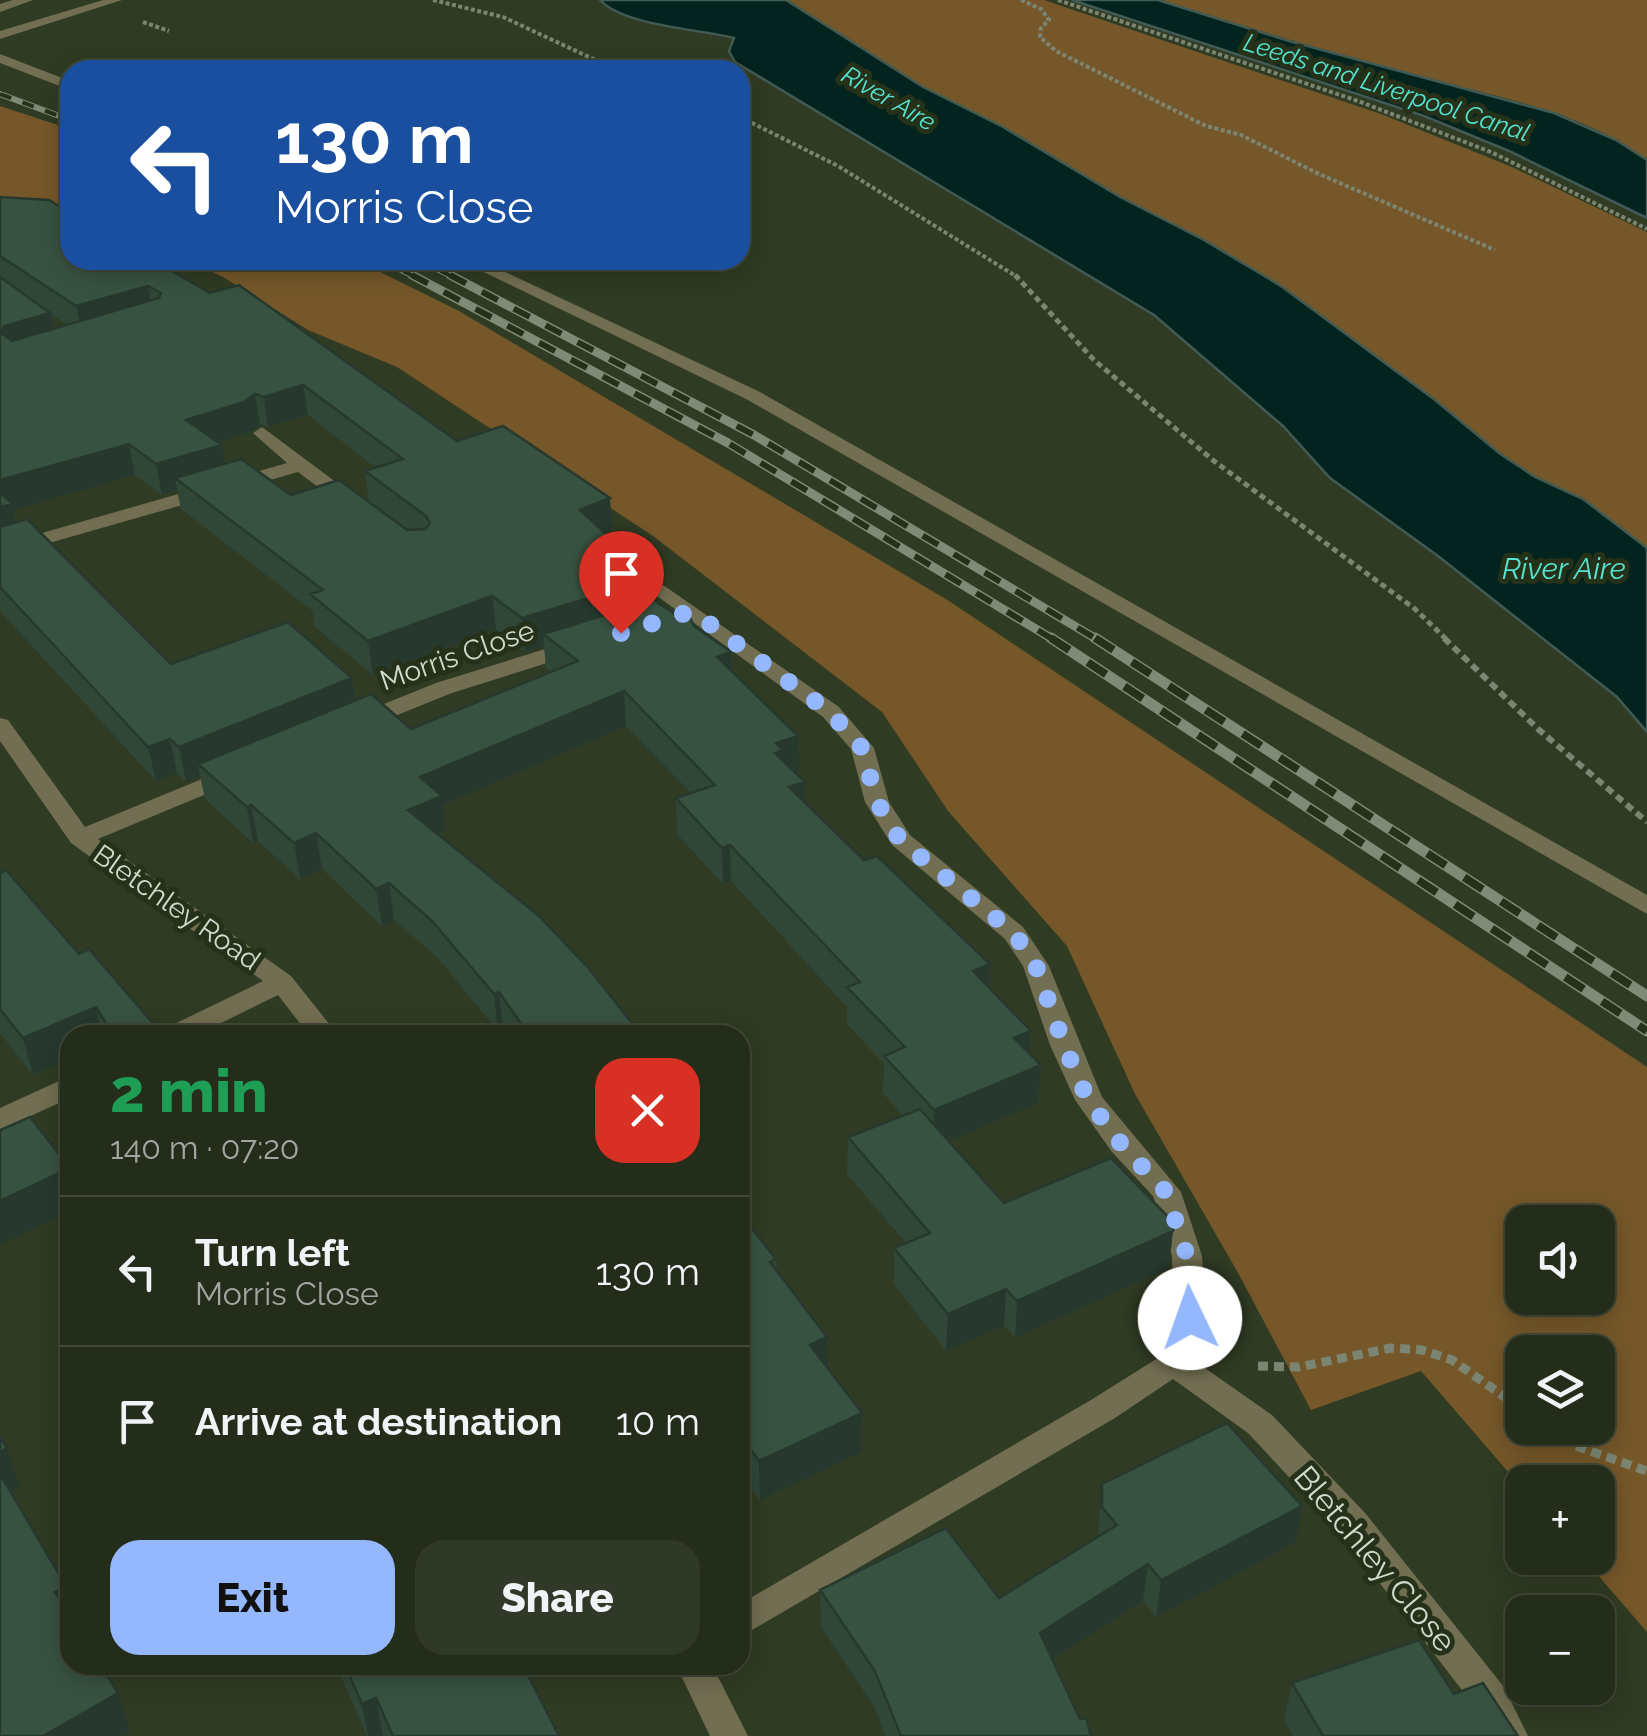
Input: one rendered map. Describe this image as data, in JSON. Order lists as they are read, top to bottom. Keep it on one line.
{"streets":{"street":["Morris Close","Bletchley Road","Bletchley Close"]},"water":["Leeds and Liverpool Canal","River Aire"],"page":{"turn":["130 m","Morris Close"],"heading":["2 min","140 m · 07:20"],"list":[{"name":"Turn left","note":"Morris Close","value":"130 m"},{"name":"Arrive at destination","value":"10 m"}],"map_buttons":["+","−"],"buttons":["Exit","Share"]}}
